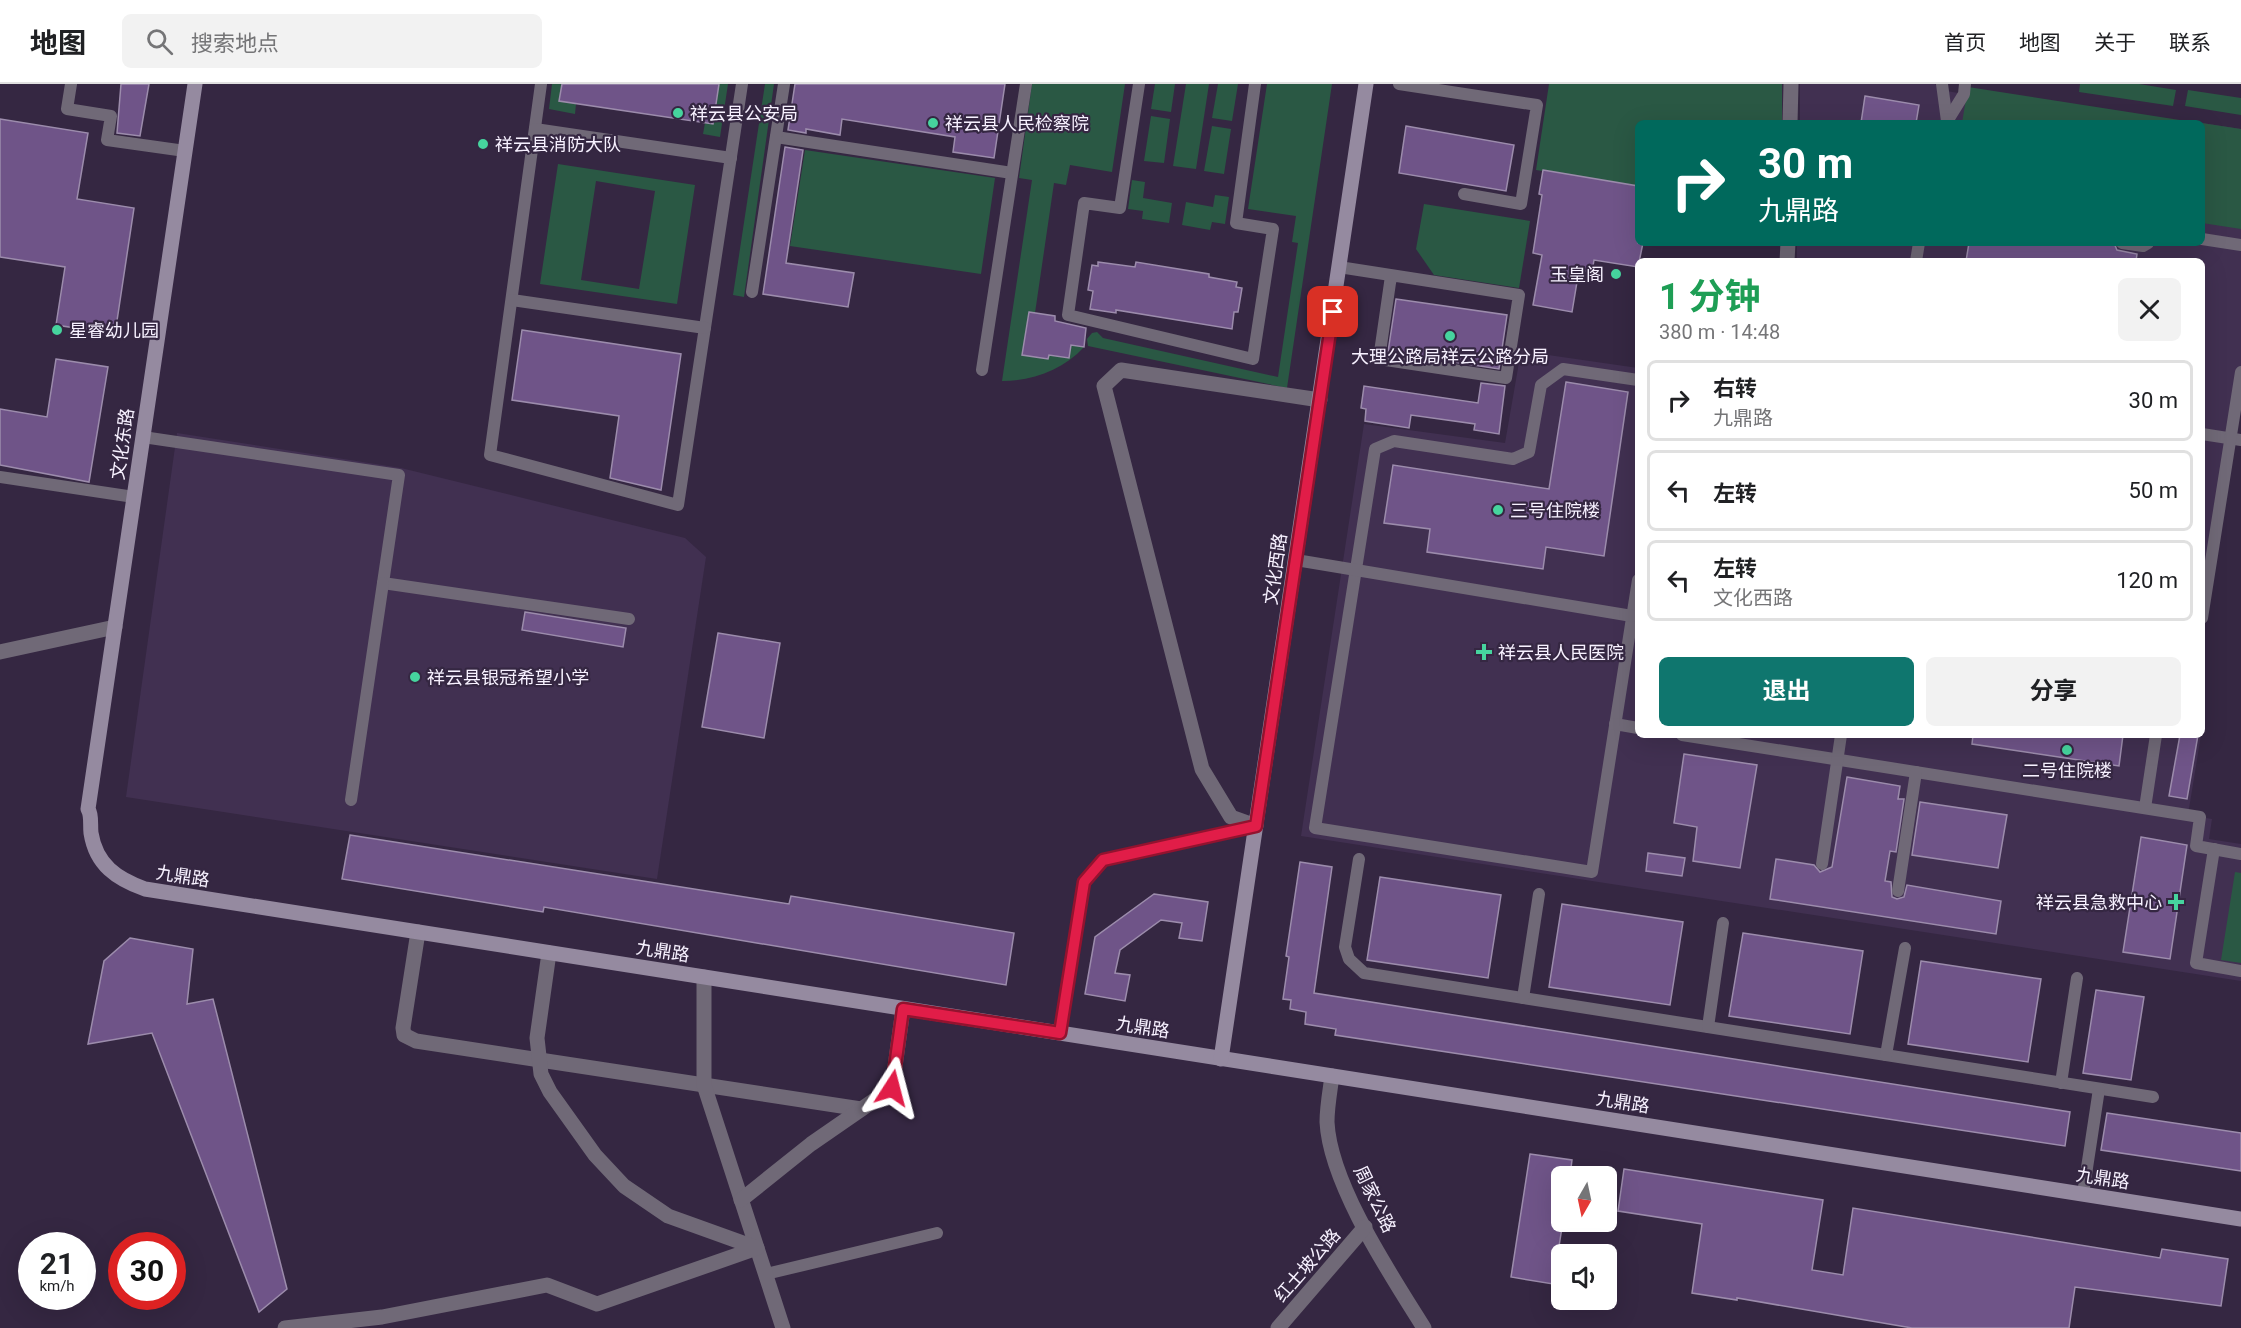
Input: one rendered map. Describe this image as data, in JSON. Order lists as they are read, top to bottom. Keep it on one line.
{"streets":{"street":["文化东路","文化西路","九鼎路","周家公路","红土坡公路"]},"crossings":[["文化东路","九鼎路"],["文化西路","九鼎路"],["九鼎路","周家公路"],["周家公路","红土坡公路"]],"places":{"other":["祥云县公安局","祥云县人民检察院","祥云县消防大队","玉皇阁","星睿幼儿园","大理公路局祥云公路分局","三号住院楼","祥云县银冠希望小学","二号住院楼"],"health":["祥云县人民医院","祥云县急救中心"]},"north":"bottom","page":{"header":"地图","search":"搜索地点","nav":["首页","地图","关于","联系"],"turn":["30 m","九鼎路"],"heading":["1 分钟","380 m · 14:48"],"list":[{"name":"右转","note":"九鼎路","value":"30 m"},{"name":"左转","value":"50 m"},{"name":"左转","note":"文化西路","value":"120 m"}],"buttons":["退出","分享"],"speed":"21 km/h","limit":"30"}}
